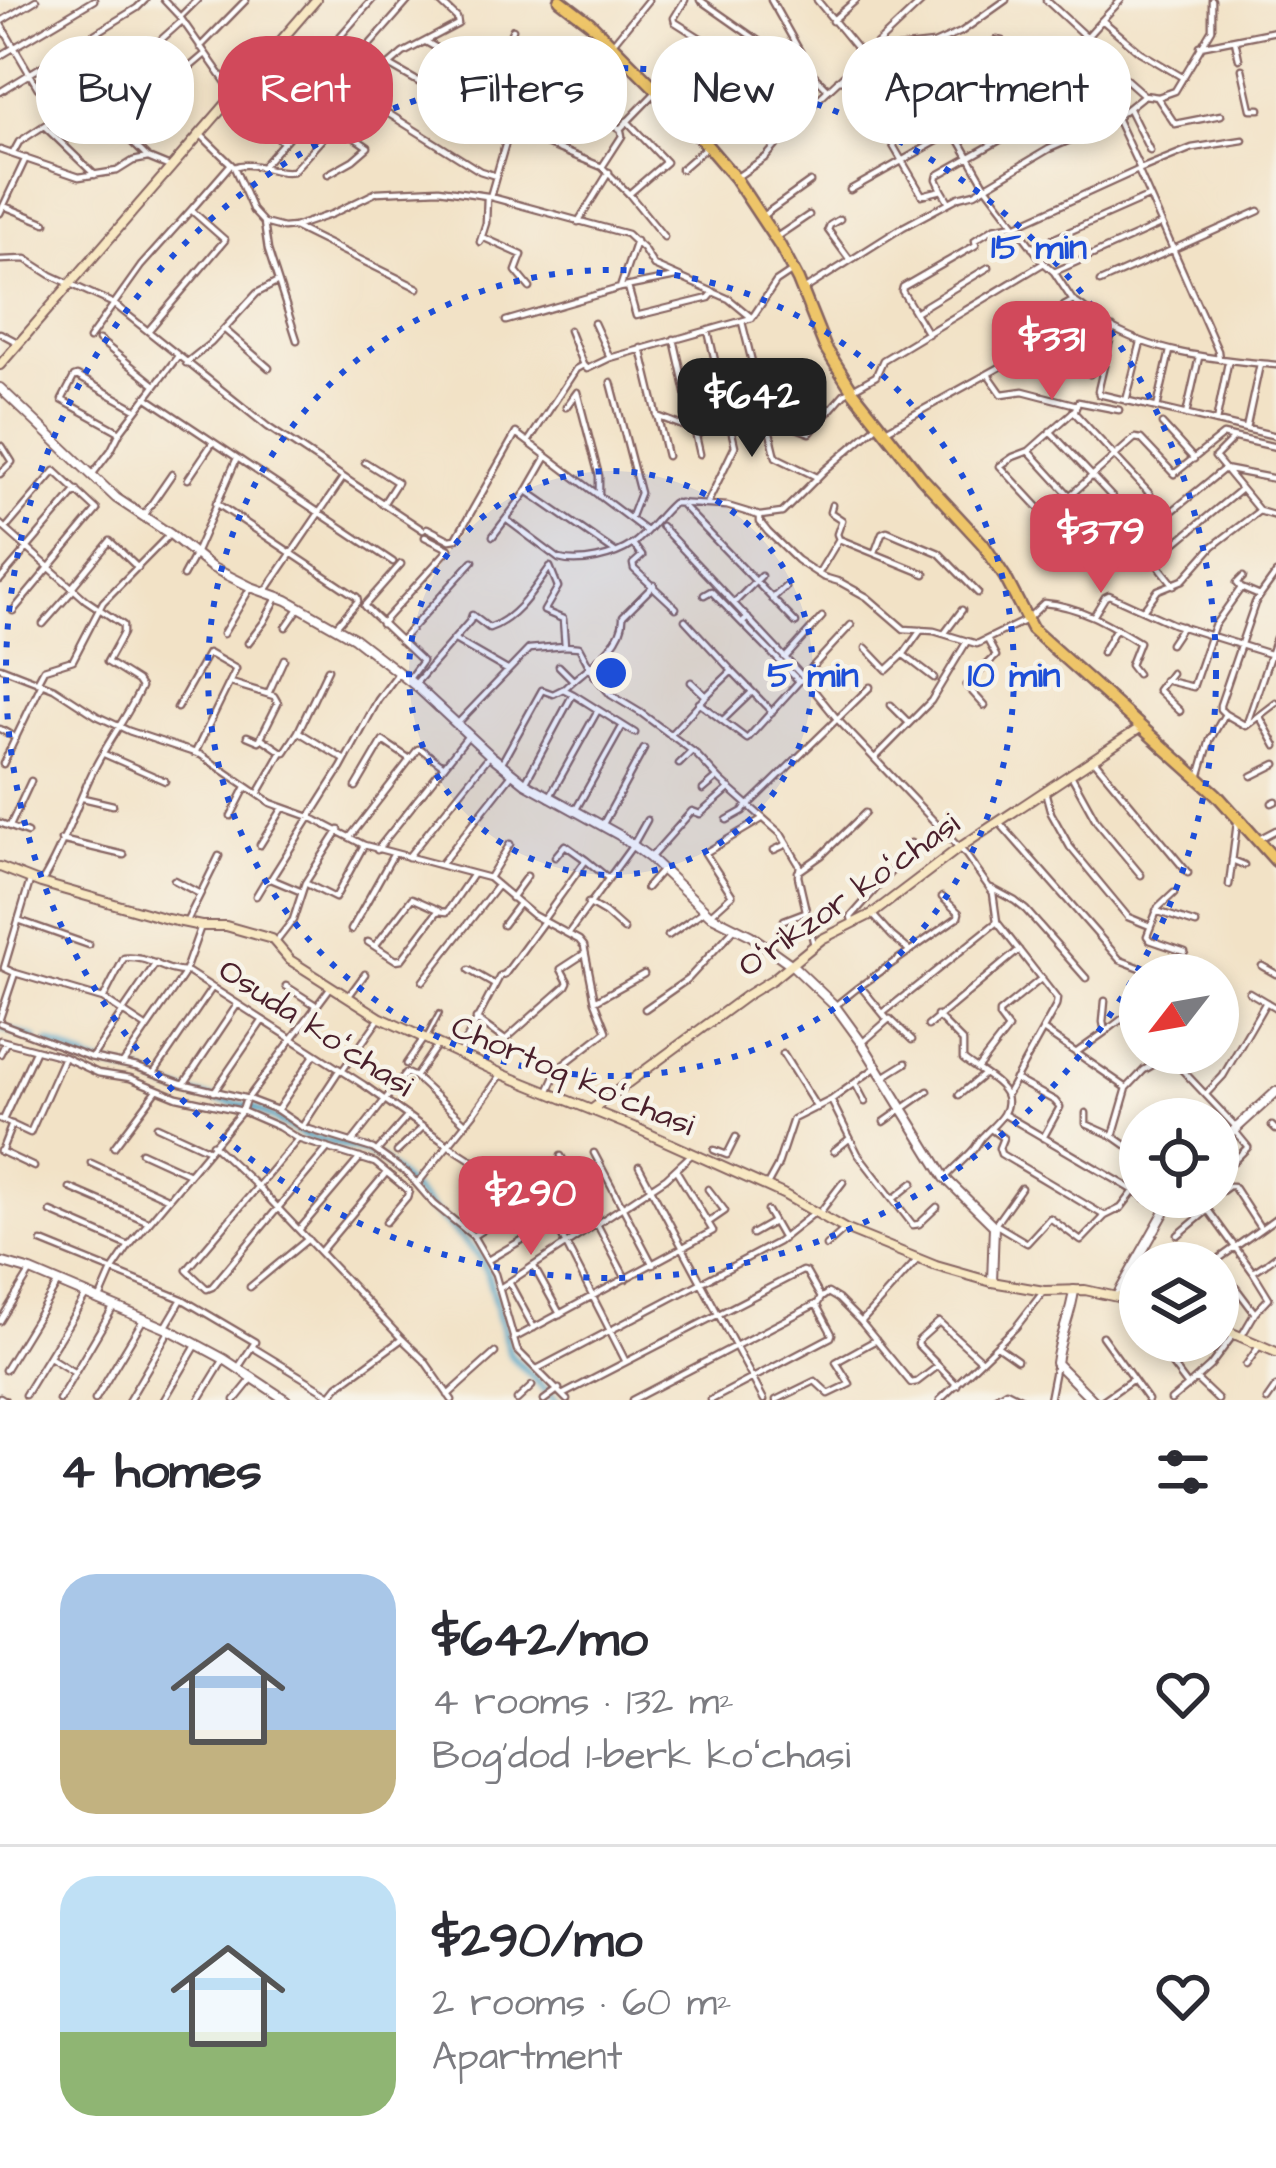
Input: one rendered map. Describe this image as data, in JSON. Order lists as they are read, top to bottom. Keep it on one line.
{"streets":{"main road":["Oʻrikzor koʻchasi","Chortoq koʻchasi"],"street":["Osuda koʻchasi"]},"crossings":[["Oʻrikzor koʻchasi","Chortoq koʻchasi"]],"north":"bottom left","page":{"chip":["Buy","Rent","Filters","New","Apartment"],"price":["$331","$642","$379","$290"],"heading":"4 homes","list":[{"name":"$642/mo","note":"4 rooms · 132 m² · Bog'dod 1-berk koʻchasi"},{"name":"$290/mo","note":"2 rooms · 60 m² · Apartment"}]},"rings":["15 min","5 min","10 min"]}
